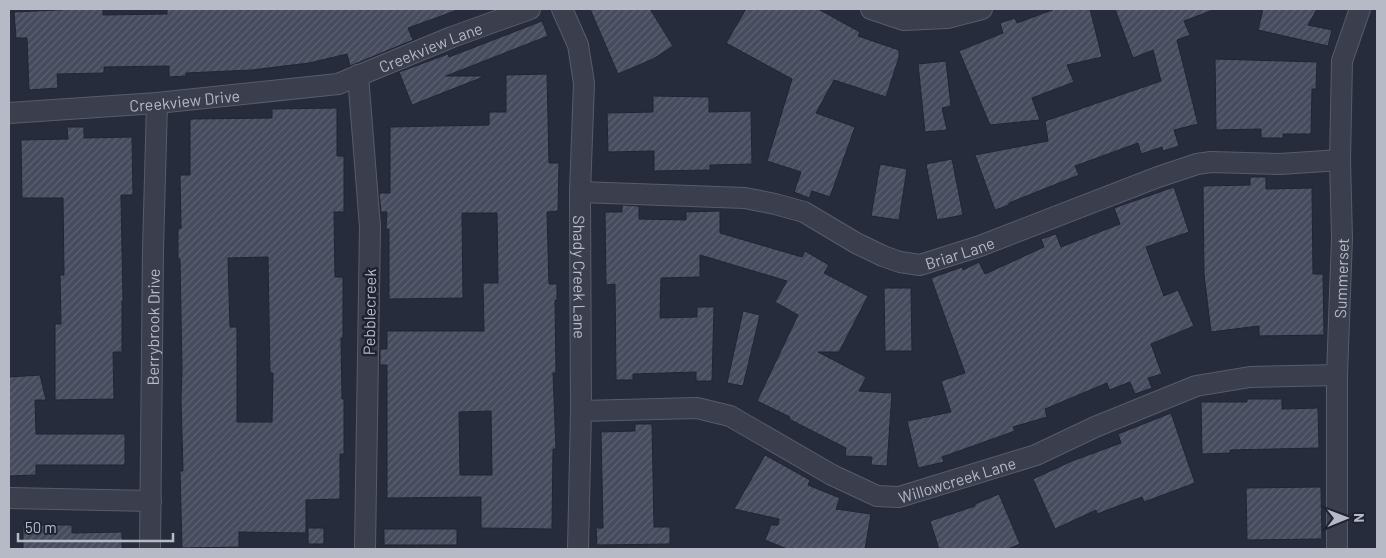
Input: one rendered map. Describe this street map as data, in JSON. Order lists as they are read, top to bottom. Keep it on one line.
{"streets":{"street":["Creekview Lane","Creekview Drive","Briar Lane","Shady Creek Lane","Summerset","Pebblecreek","Berrybrook Drive","Willowcreek Lane"]},"crossings":[["Creekview Lane","Creekview Drive"],["Creekview Lane","Pebblecreek"],["Creekview Drive","Pebblecreek"],["Creekview Drive","Berrybrook Drive"],["Briar Lane","Shady Creek Lane"],["Briar Lane","Summerset"],["Shady Creek Lane","Willowcreek Lane"],["Summerset","Willowcreek Lane"]],"scale_bar":"50 m","north":"right"}
